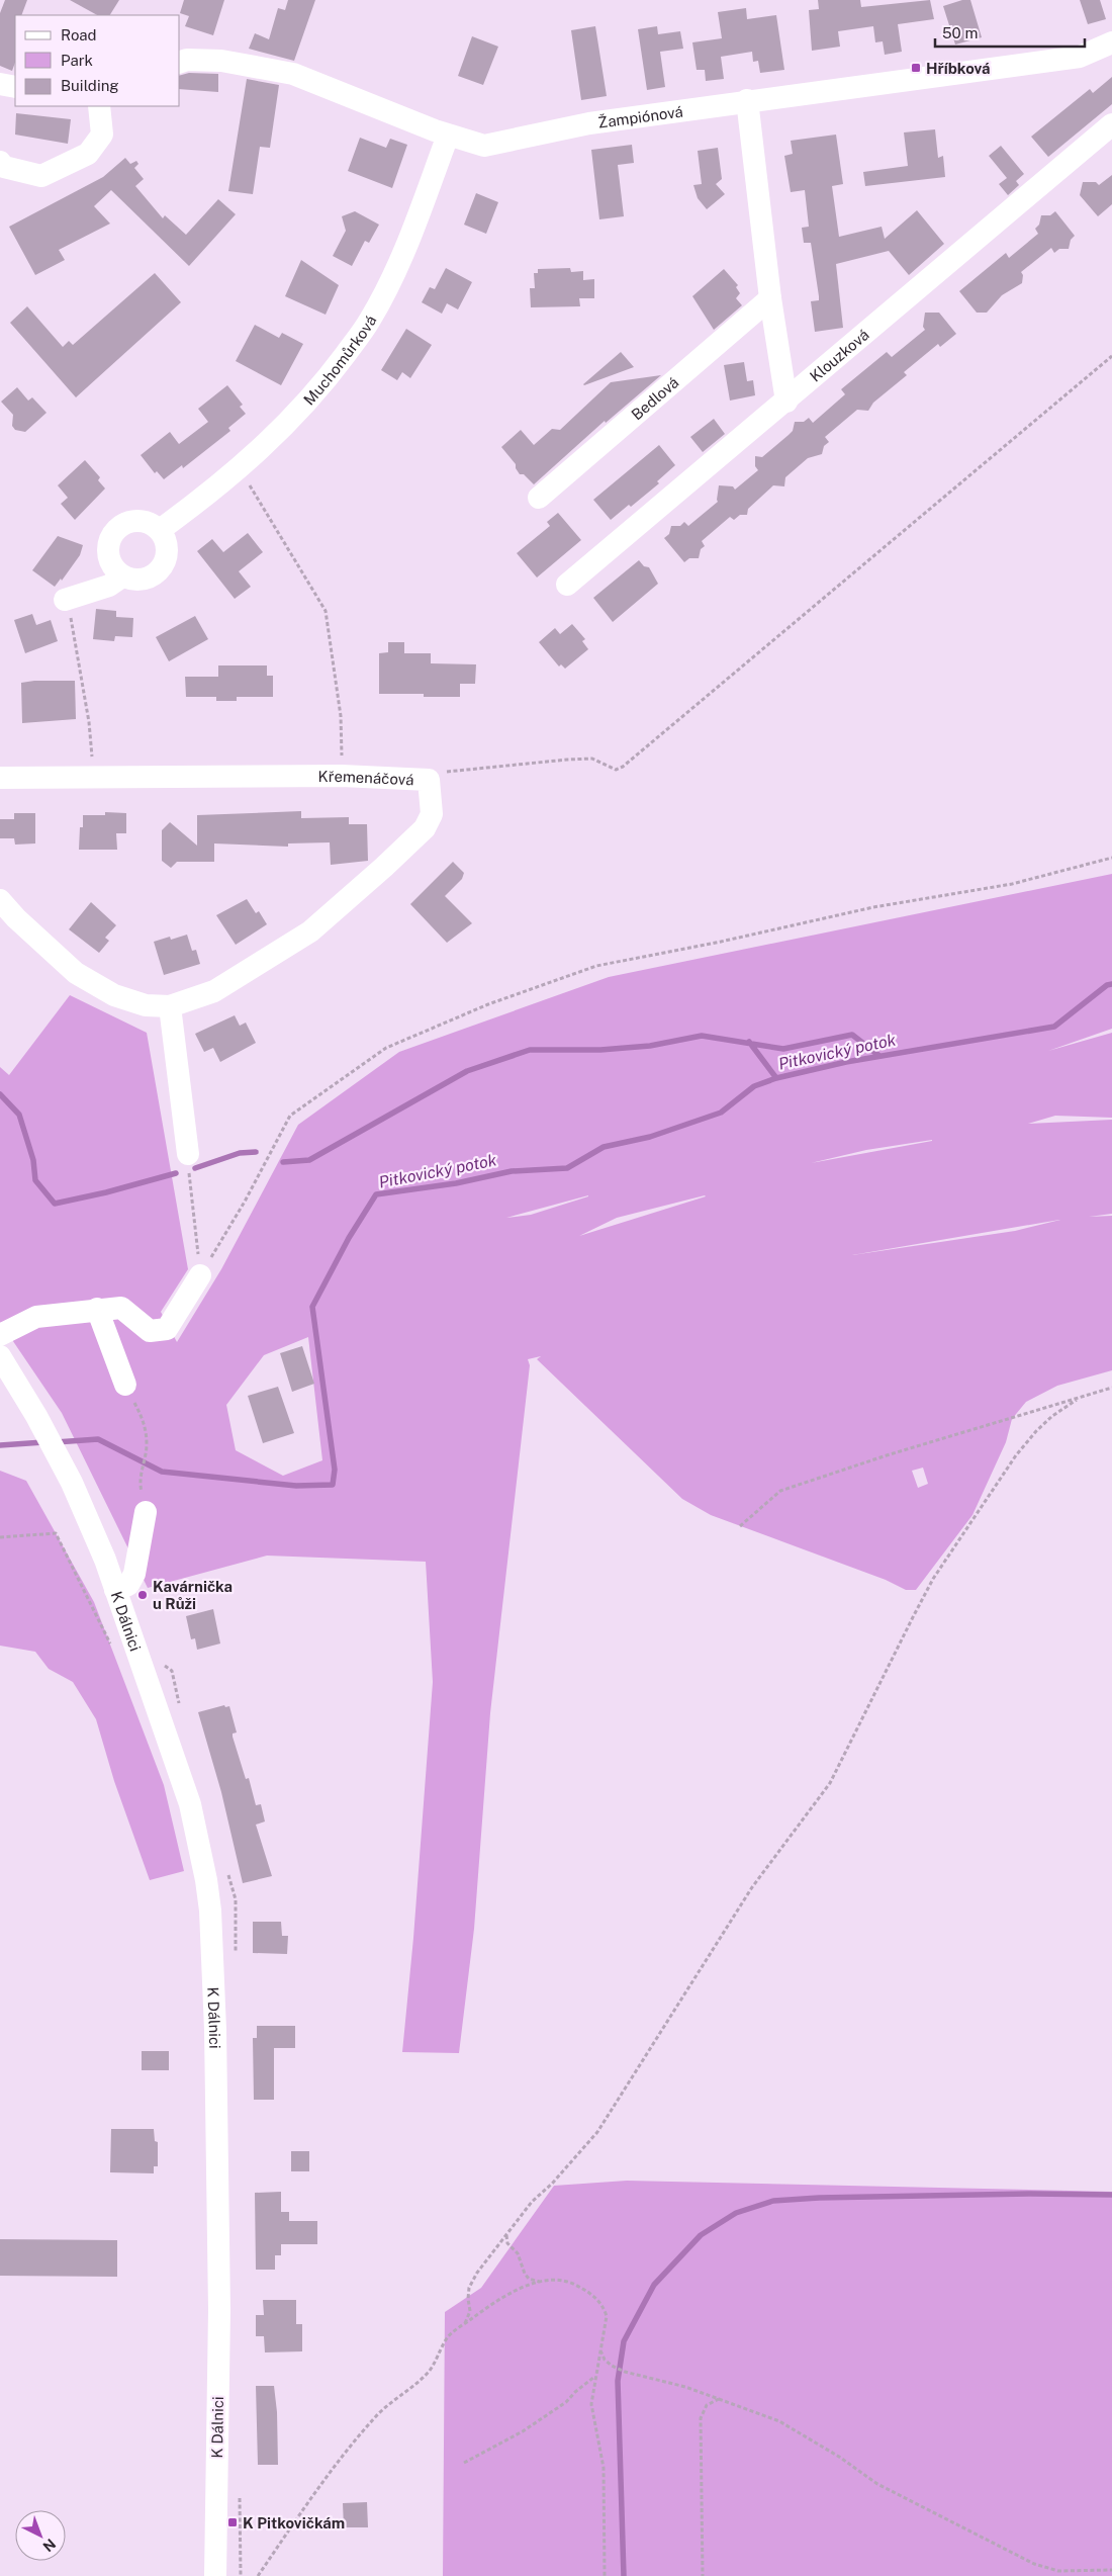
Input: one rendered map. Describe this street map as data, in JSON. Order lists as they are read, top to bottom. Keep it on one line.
{"streets":{"street":["Žampiónová","Klouzková","Muchomůrková","Bedlová","Křemenáčová","K Dálnici"]},"crossings":[["Žampiónová","Muchomůrková"]],"water":["Pitkovický potok"],"places":{"transit":["Hříbková","K Pitkovičkám"],"other":["Kavárnička u Růži"]},"legend":["Road","Park","Building"],"scale_bar":"50 m","north":"bottom right"}
